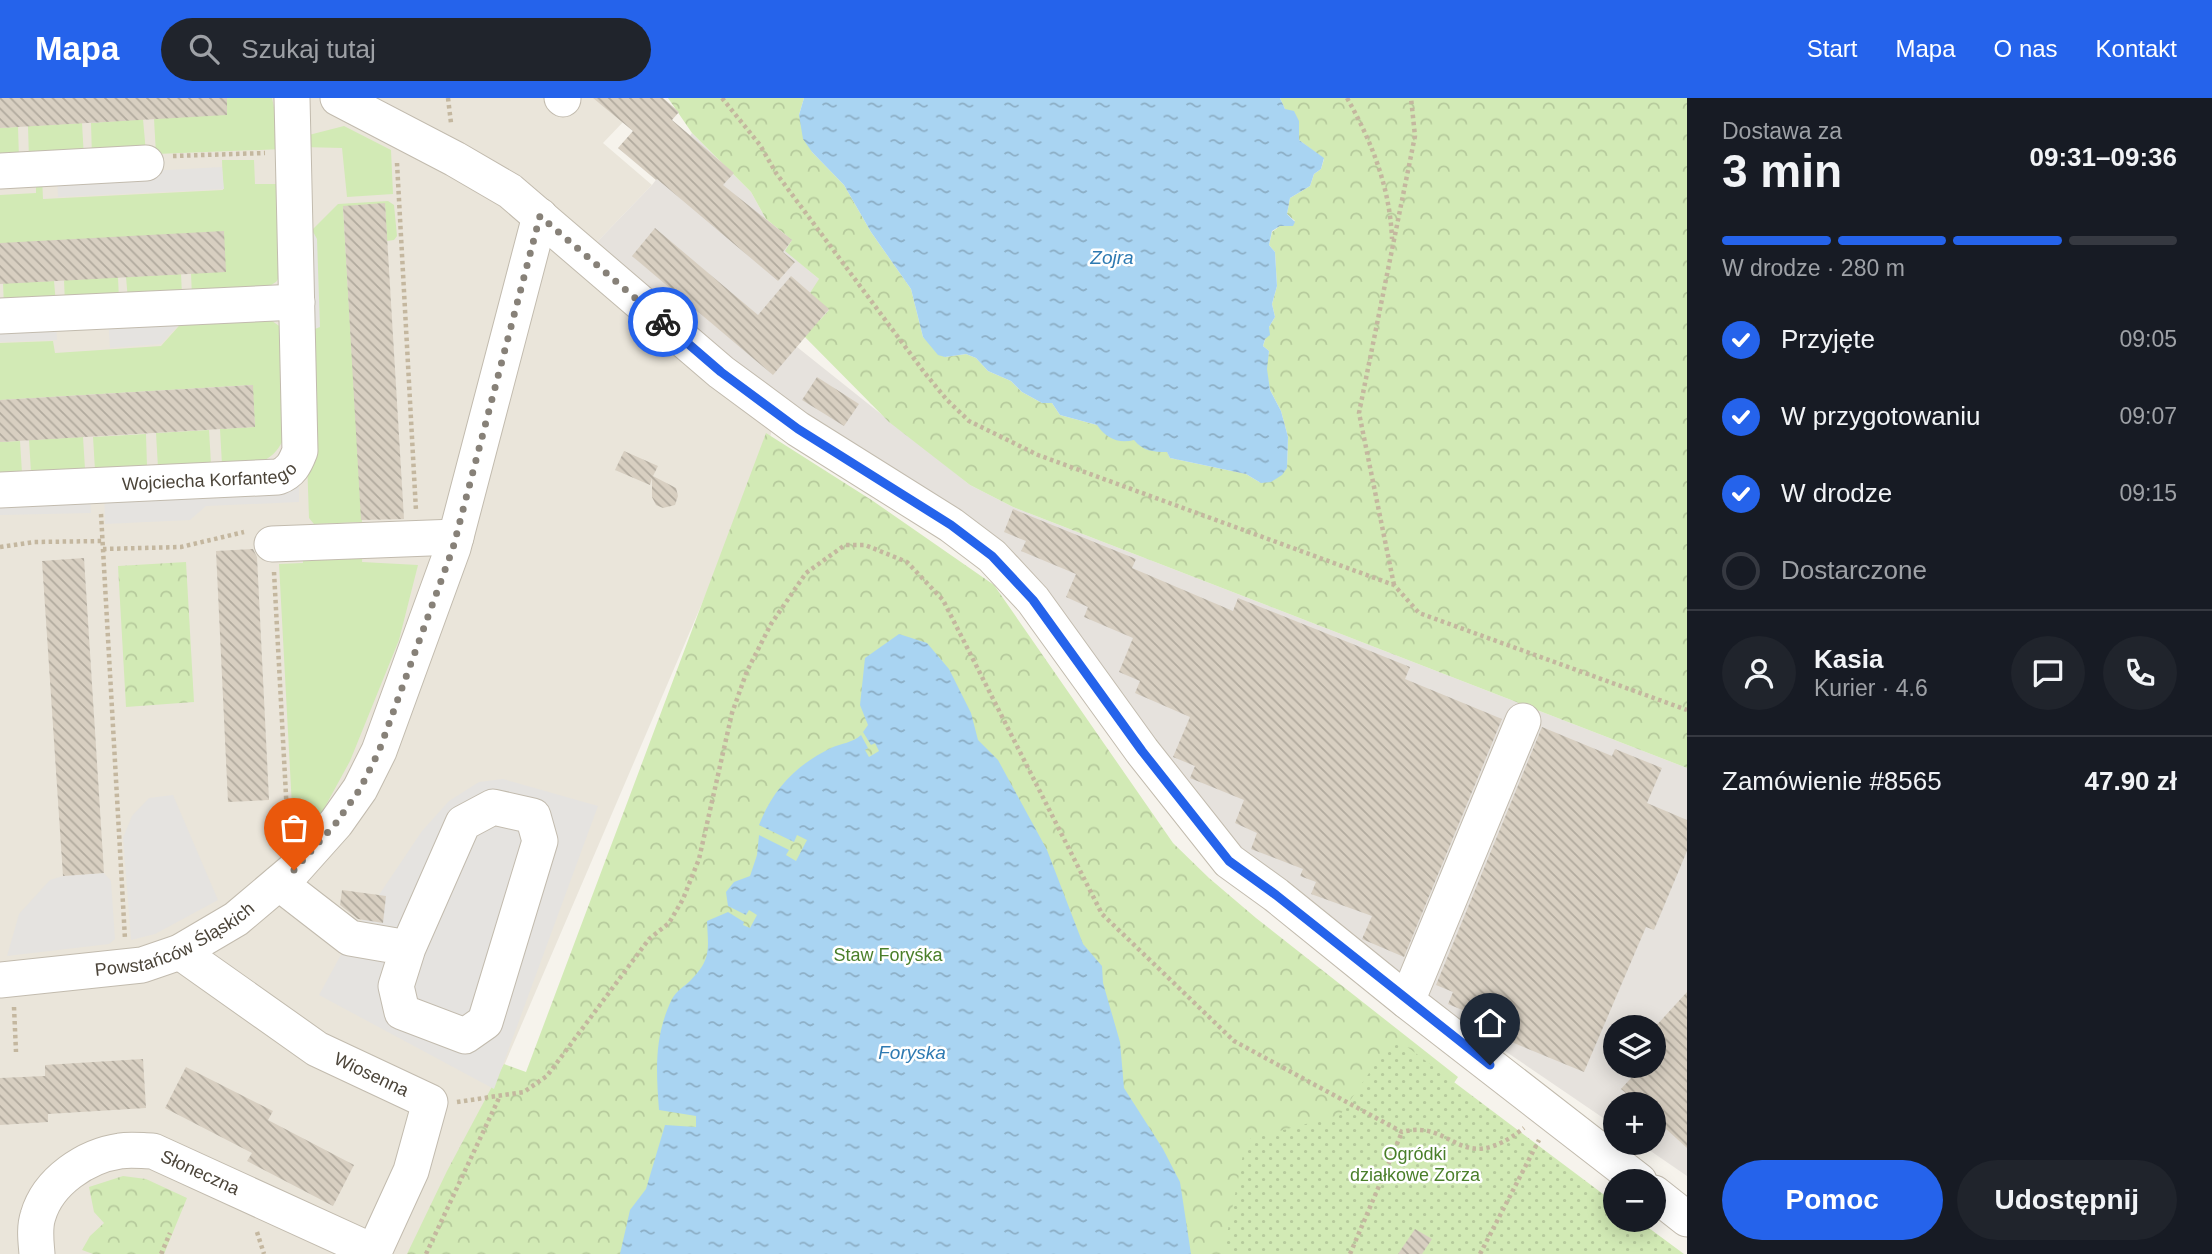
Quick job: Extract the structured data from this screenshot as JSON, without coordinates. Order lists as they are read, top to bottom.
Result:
{
  "streets": {
    "street": [
      "Wojciecha Korfantego",
      "Powstańców Śląskich",
      "Wiosenna",
      "Słoneczna"
    ]
  },
  "crossings": [
    ["Powstańców Śląskich", "Wiosenna"],
    ["Wiosenna", "Słoneczna"]
  ],
  "water": ["Zojra", "Foryska"],
  "parks": ["Staw Foryśka", "Ogródki działkowe Zorza"],
  "page": {
    "header": "Mapa",
    "search": "Szukaj tutaj",
    "nav": [
      "Start",
      "Mapa",
      "O nas",
      "Kontakt"
    ],
    "heading": ["3 min", "Dostawa za", "09:31–09:36"],
    "panel": [
      "Kasia",
      "Kurier · 4.6",
      "Zamówienie #8565",
      "47.90 zł"
    ],
    "bar": "W drodze · 280 m",
    "list": [
      ["Przyjęte", "09:05"],
      ["W przygotowaniu", "09:07"],
      ["W drodze", "09:15"],
      "Dostarczone"
    ],
    "map_buttons": ["+", "−"],
    "buttons": ["Pomoc", "Udostępnij"]
  }
}
